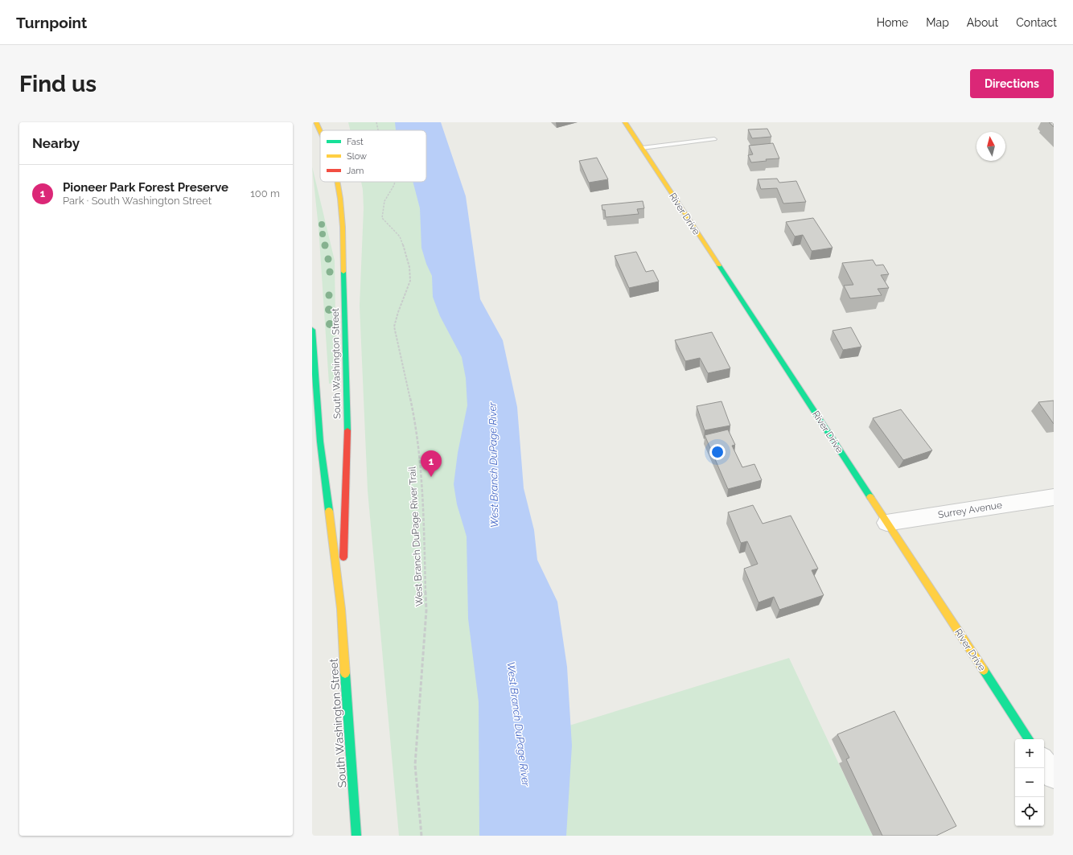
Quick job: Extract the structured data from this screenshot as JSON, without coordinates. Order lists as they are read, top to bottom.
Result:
{
  "streets": {
    "main road": ["River Drive", "South Washington Street"],
    "street": ["Surrey Avenue"],
    "path": ["West Branch DuPage River Trail"]
  },
  "crossings": [
    ["River Drive", "Surrey Avenue"]
  ],
  "water": ["West Branch DuPage River"],
  "legend": ["Fast", "Slow", "Jam"],
  "north": "top",
  "page": {
    "header": "Turnpoint",
    "nav": [
      "Home",
      "Map",
      "About",
      "Contact"
    ],
    "buttons": "Directions",
    "title": "Find us",
    "heading": "Nearby",
    "list": [
      {
        "mark": "1",
        "name": "Pioneer Park Forest Preserve",
        "note": "Park · South Washington Street",
        "value": "100 m"
      }
    ],
    "pins": "1",
    "map_buttons": ["+", "−"]
  }
}
